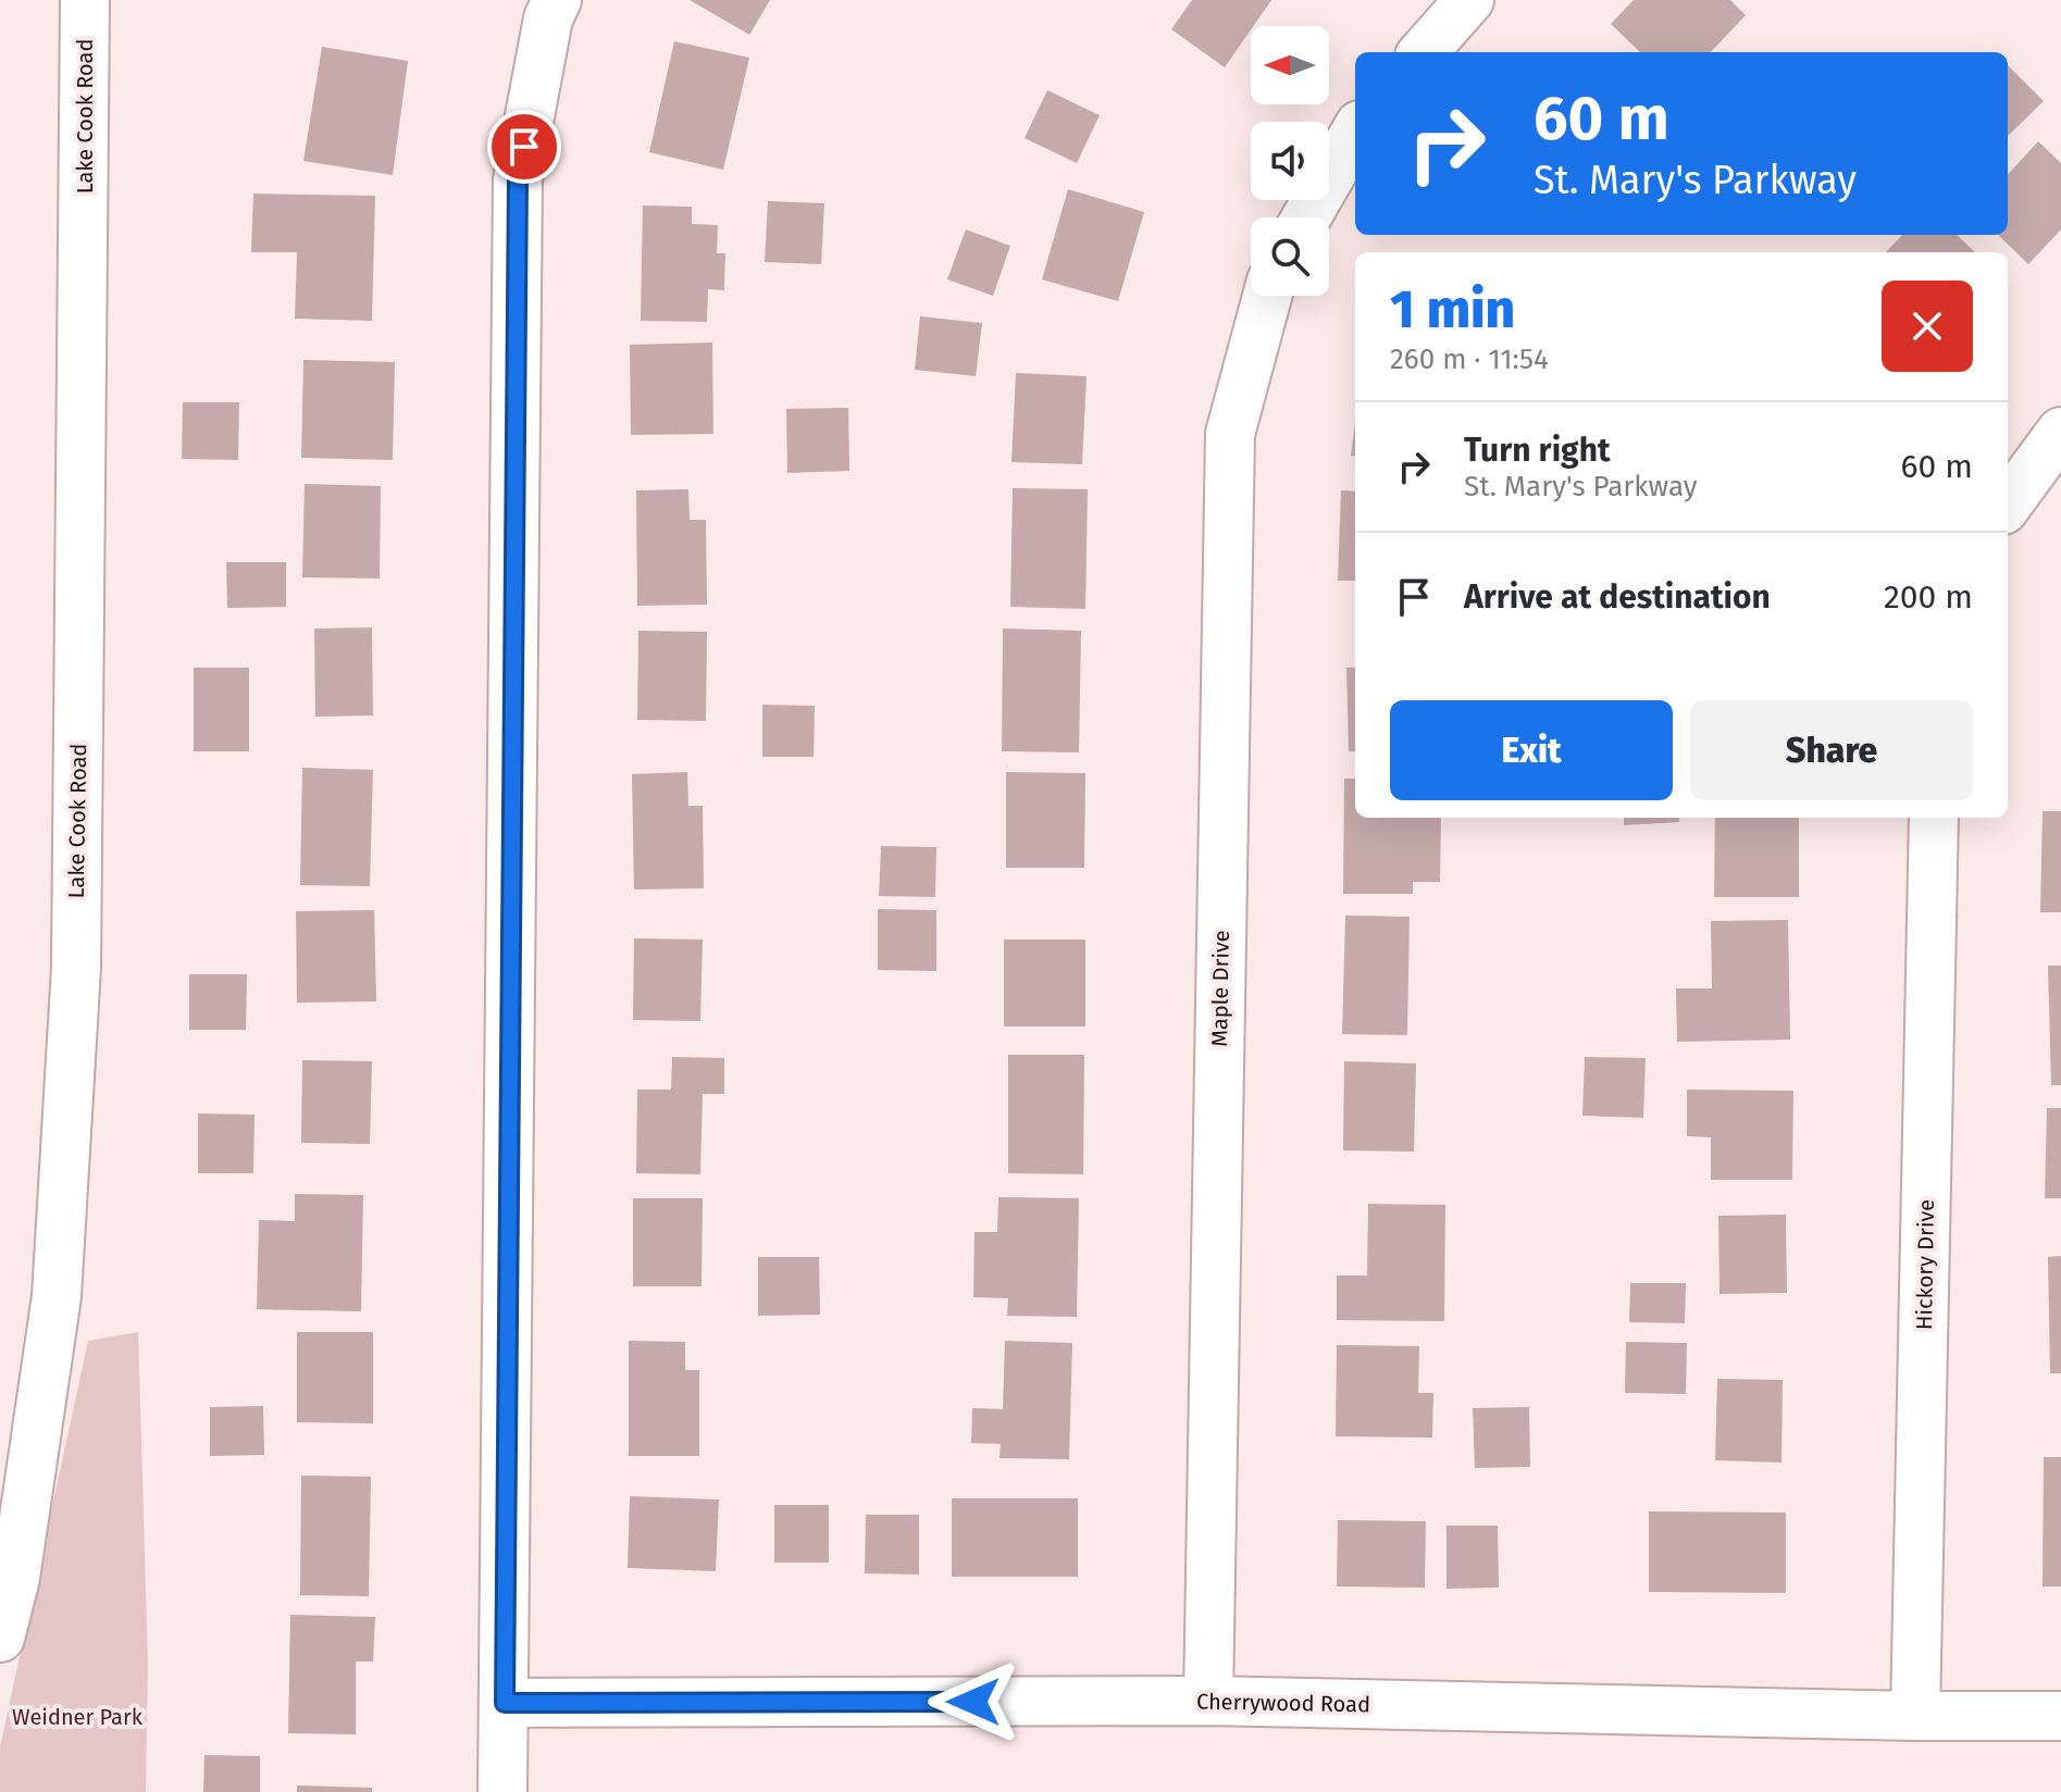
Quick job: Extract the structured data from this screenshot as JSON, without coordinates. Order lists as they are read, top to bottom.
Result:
{
  "streets": {
    "street": [
      "Lake Cook Road",
      "Maple Drive",
      "Hickory Drive",
      "Cherrywood Road"
    ]
  },
  "crossings": [
    ["Maple Drive", "Cherrywood Road"],
    ["Hickory Drive", "Cherrywood Road"]
  ],
  "parks": ["Weidner Park"],
  "north": "left",
  "page": {
    "turn": ["60 m", "St. Mary's Parkway"],
    "heading": ["1 min", "260 m · 11:54"],
    "list": [
      {
        "name": "Turn right",
        "note": "St. Mary's Parkway",
        "value": "60 m"
      },
      {
        "name": "Arrive at destination",
        "value": "200 m"
      }
    ],
    "buttons": ["Exit", "Share"]
  }
}
